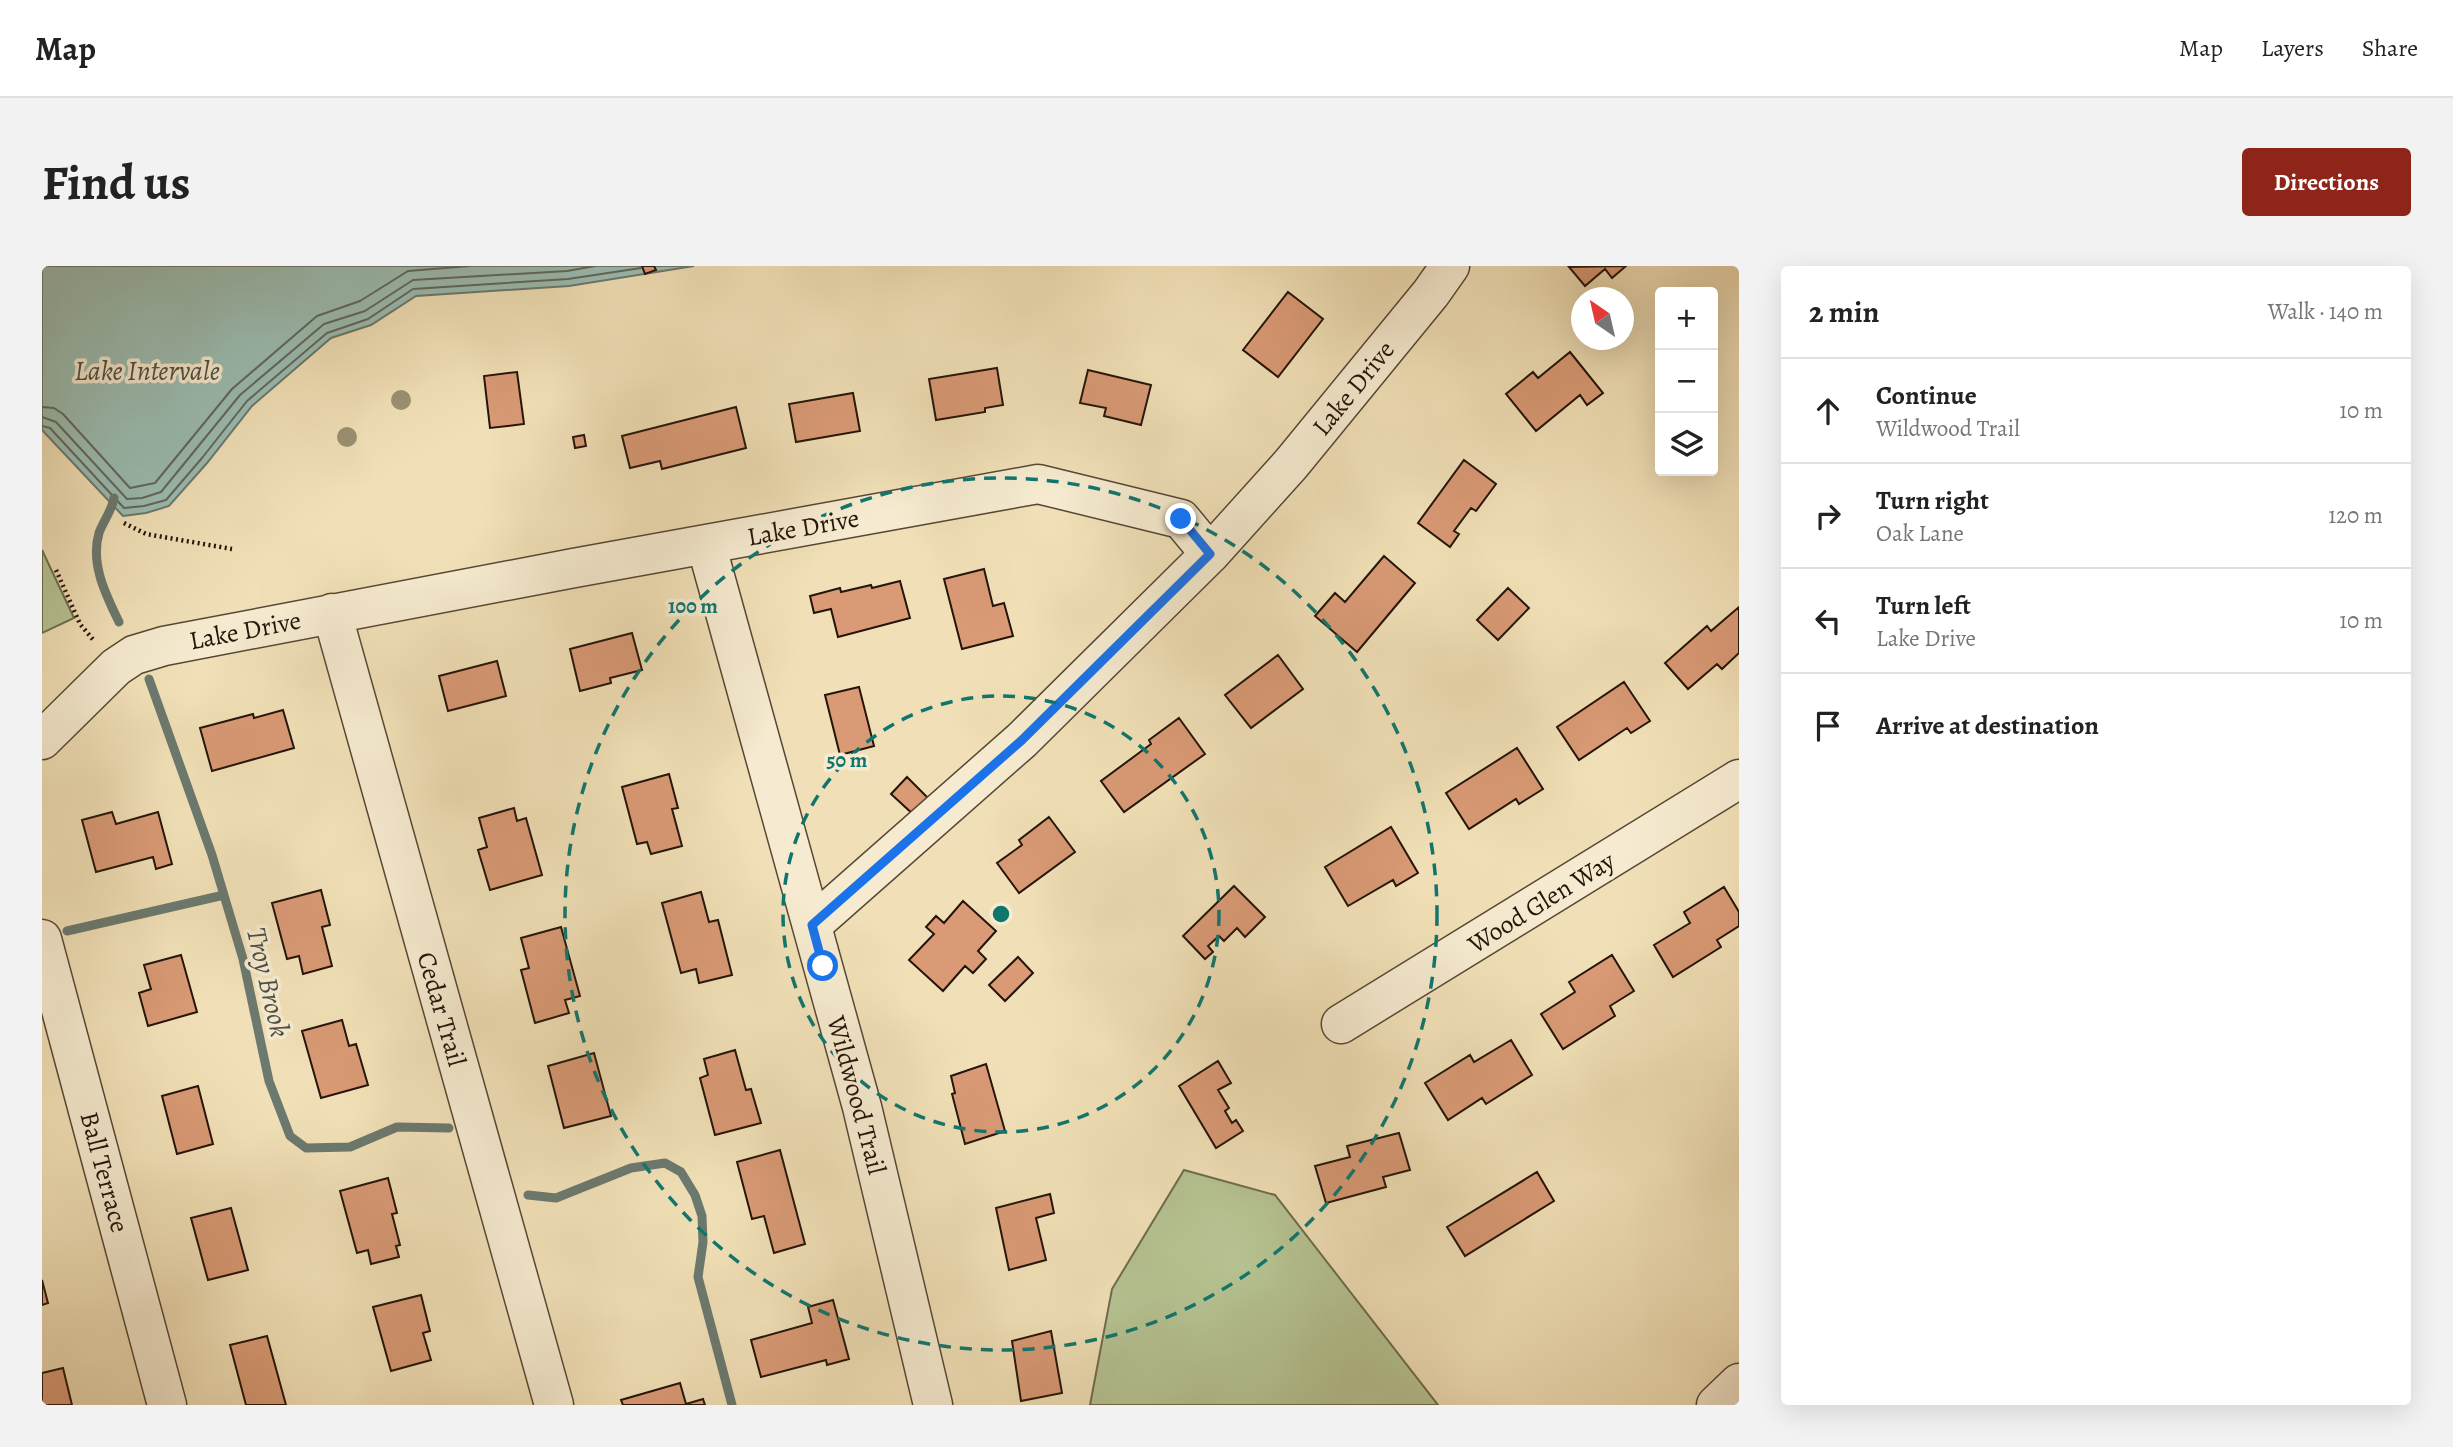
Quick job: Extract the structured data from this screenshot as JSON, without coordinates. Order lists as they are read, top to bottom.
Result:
{
  "streets": {
    "street": [
      "Lake Drive",
      "Wood Glen Way",
      "Cedar Trail",
      "Wildwood Trail",
      "Ball Terrace"
    ]
  },
  "crossings": [
    ["Lake Drive", "Cedar Trail"],
    ["Lake Drive", "Wildwood Trail"]
  ],
  "water": ["Lake Intervale", "Troy Brook"],
  "north": "top left",
  "page": {
    "header": "Map",
    "nav": ["Map", "Layers", "Share"],
    "buttons": "Directions",
    "title": "Find us",
    "heading": ["2 min", "Walk · 140 m"],
    "map_buttons": ["+", "−"],
    "list": [
      ["Continue", "Wildwood Trail", "10 m"],
      ["Turn right", "Oak Lane", "120 m"],
      ["Turn left", "Lake Drive", "10 m"],
      "Arrive at destination"
    ]
  },
  "rings": ["100 m", "50 m"]
}
